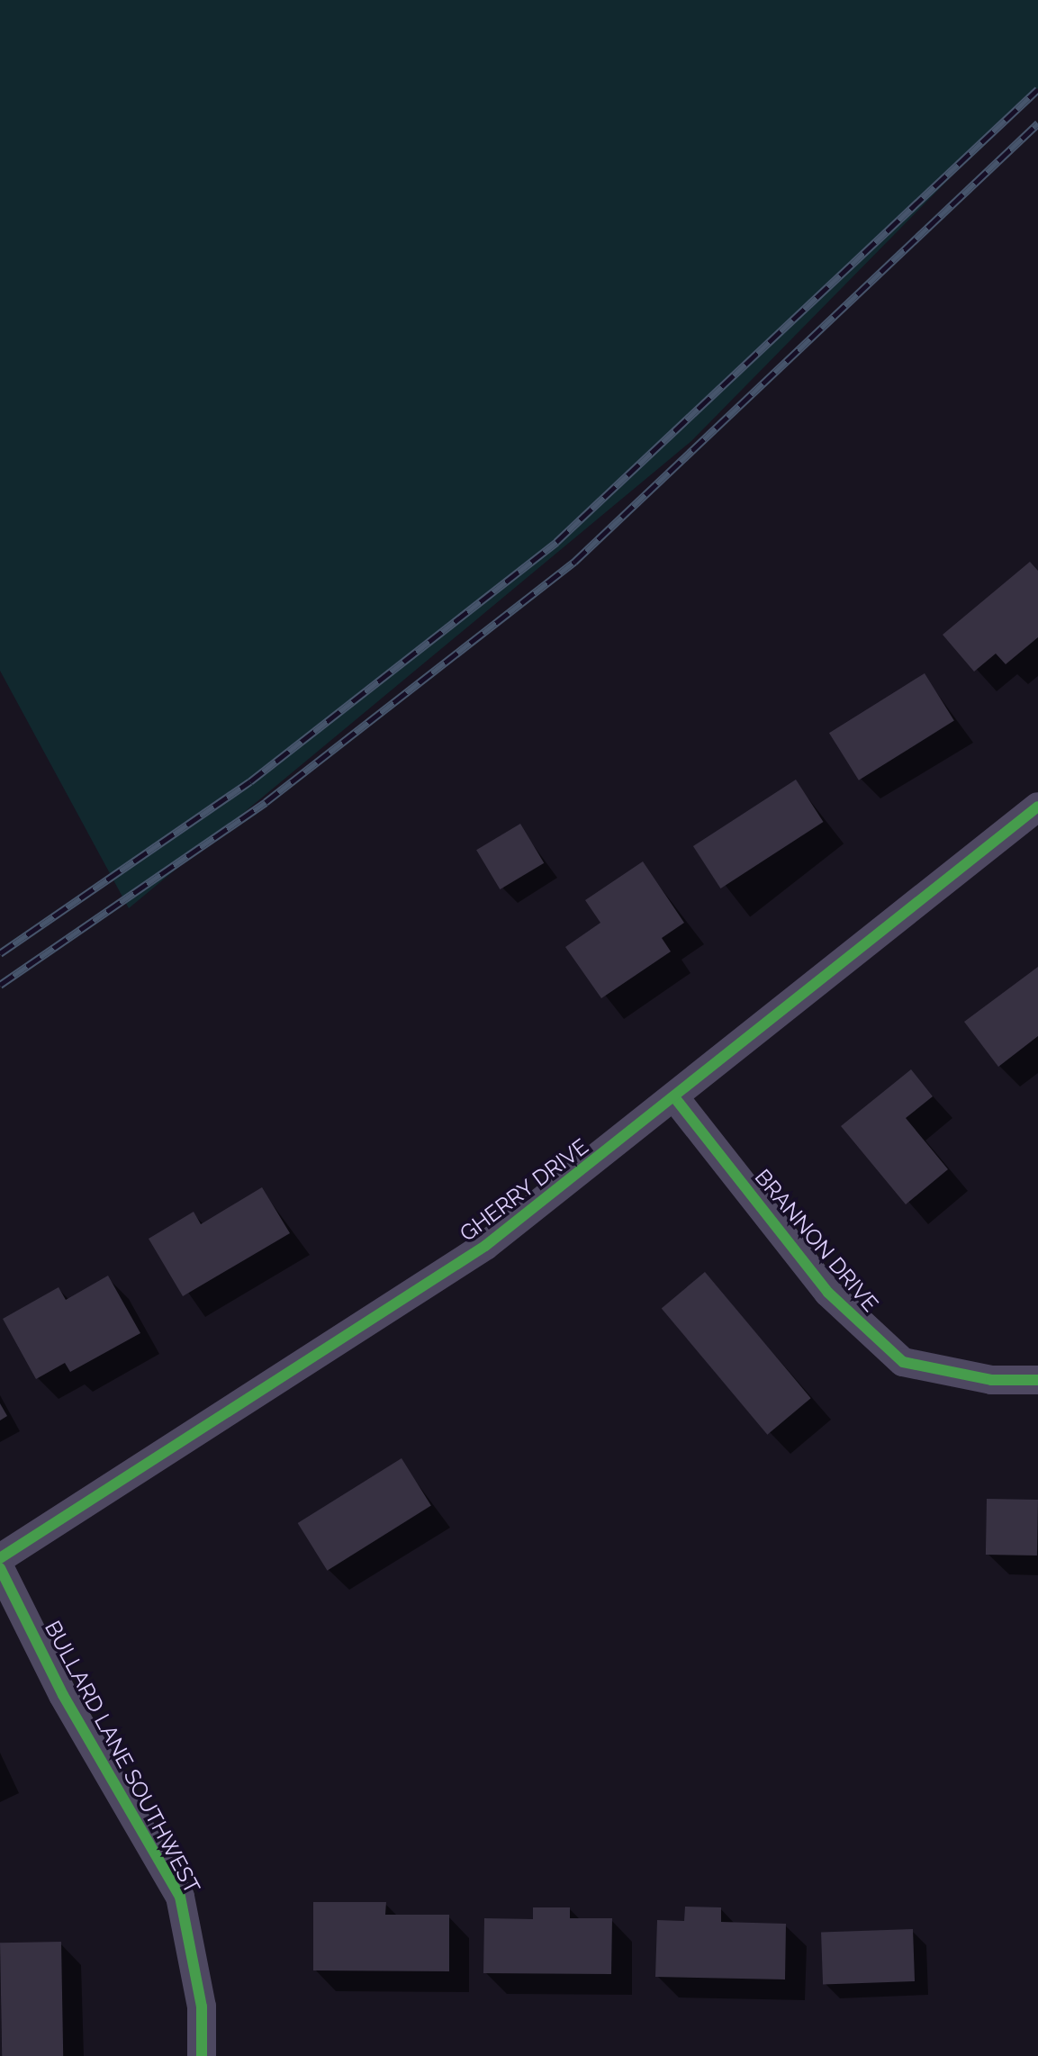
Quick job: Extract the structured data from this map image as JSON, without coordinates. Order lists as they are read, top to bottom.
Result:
{
  "streets": {
    "street": ["GHERRY DRIVE", "BRANNON DRIVE", "BULLARD LANE SOUTHWEST"]
  },
  "crossings": [
    ["GHERRY DRIVE", "BRANNON DRIVE"]
  ]
}
